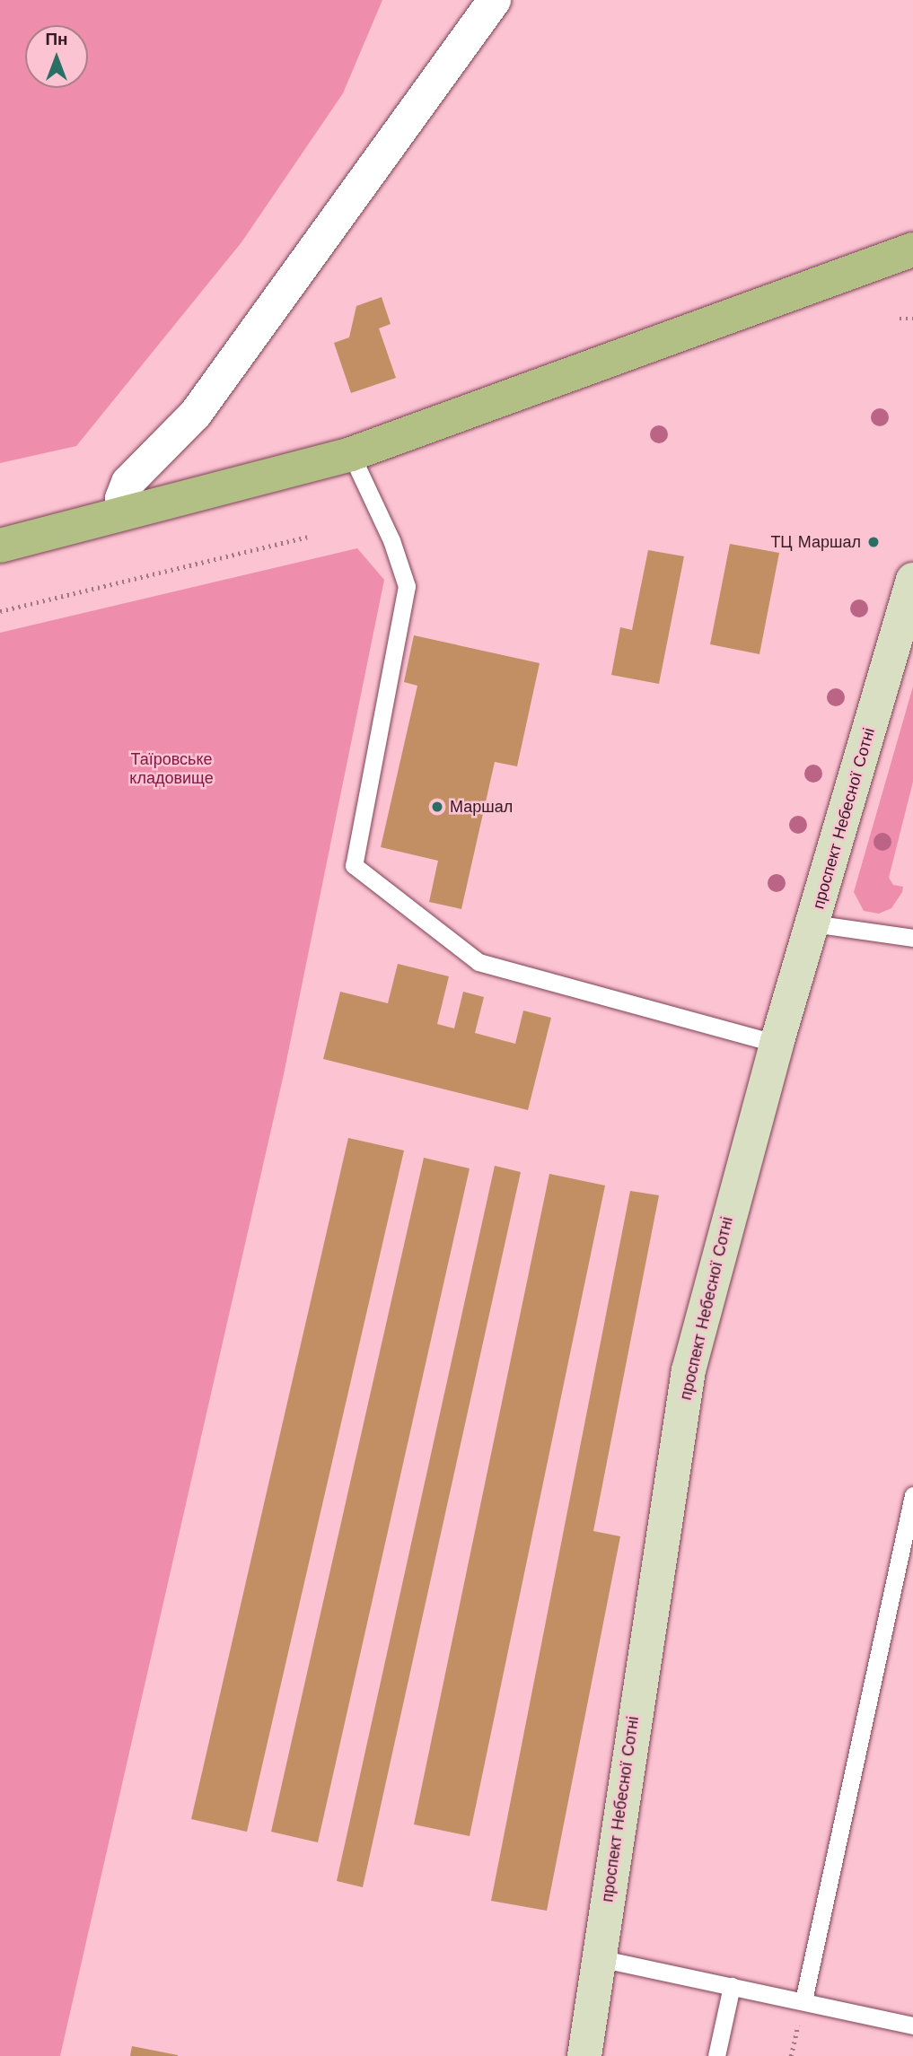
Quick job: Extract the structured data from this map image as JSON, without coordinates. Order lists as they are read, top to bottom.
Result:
{
  "streets": {
    "main road": ["проспект Небесної Сотні"]
  },
  "parks": ["Таїровське кладовище"],
  "places": ["ТЦ Маршал", "Маршал"],
  "north": "top"
}
